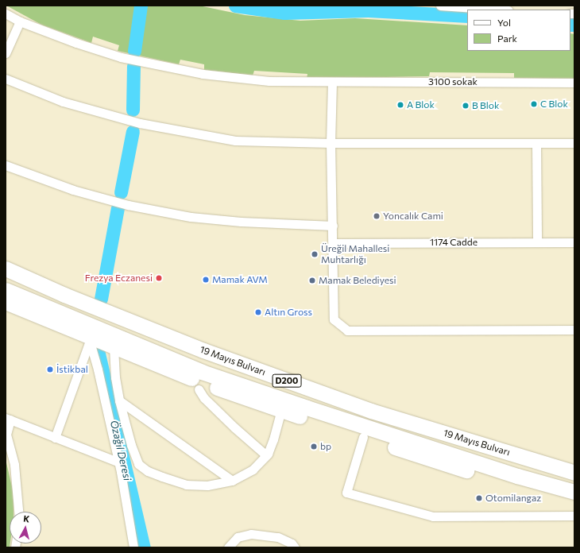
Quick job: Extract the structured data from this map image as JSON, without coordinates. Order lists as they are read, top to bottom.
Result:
{
  "streets": {
    "highway": ["19 Mayıs Bulvarı", "D200"],
    "street": ["3100 sokak", "1174 Cadde"]
  },
  "water": ["Özağıl Deresi"],
  "places": [
    "C Blok",
    "A Blok",
    "B Blok",
    "Yoncalık Cami",
    "Üreğil Mahallesi Muhtarlığı",
    "Frezya Eczanesi",
    "Mamak AVM",
    "Mamak Belediyesi",
    "Altın Gross",
    "İstikbal",
    "bp",
    "Otomilangaz"
  ],
  "legend": ["Yol", "Park"],
  "north": "top"
}
